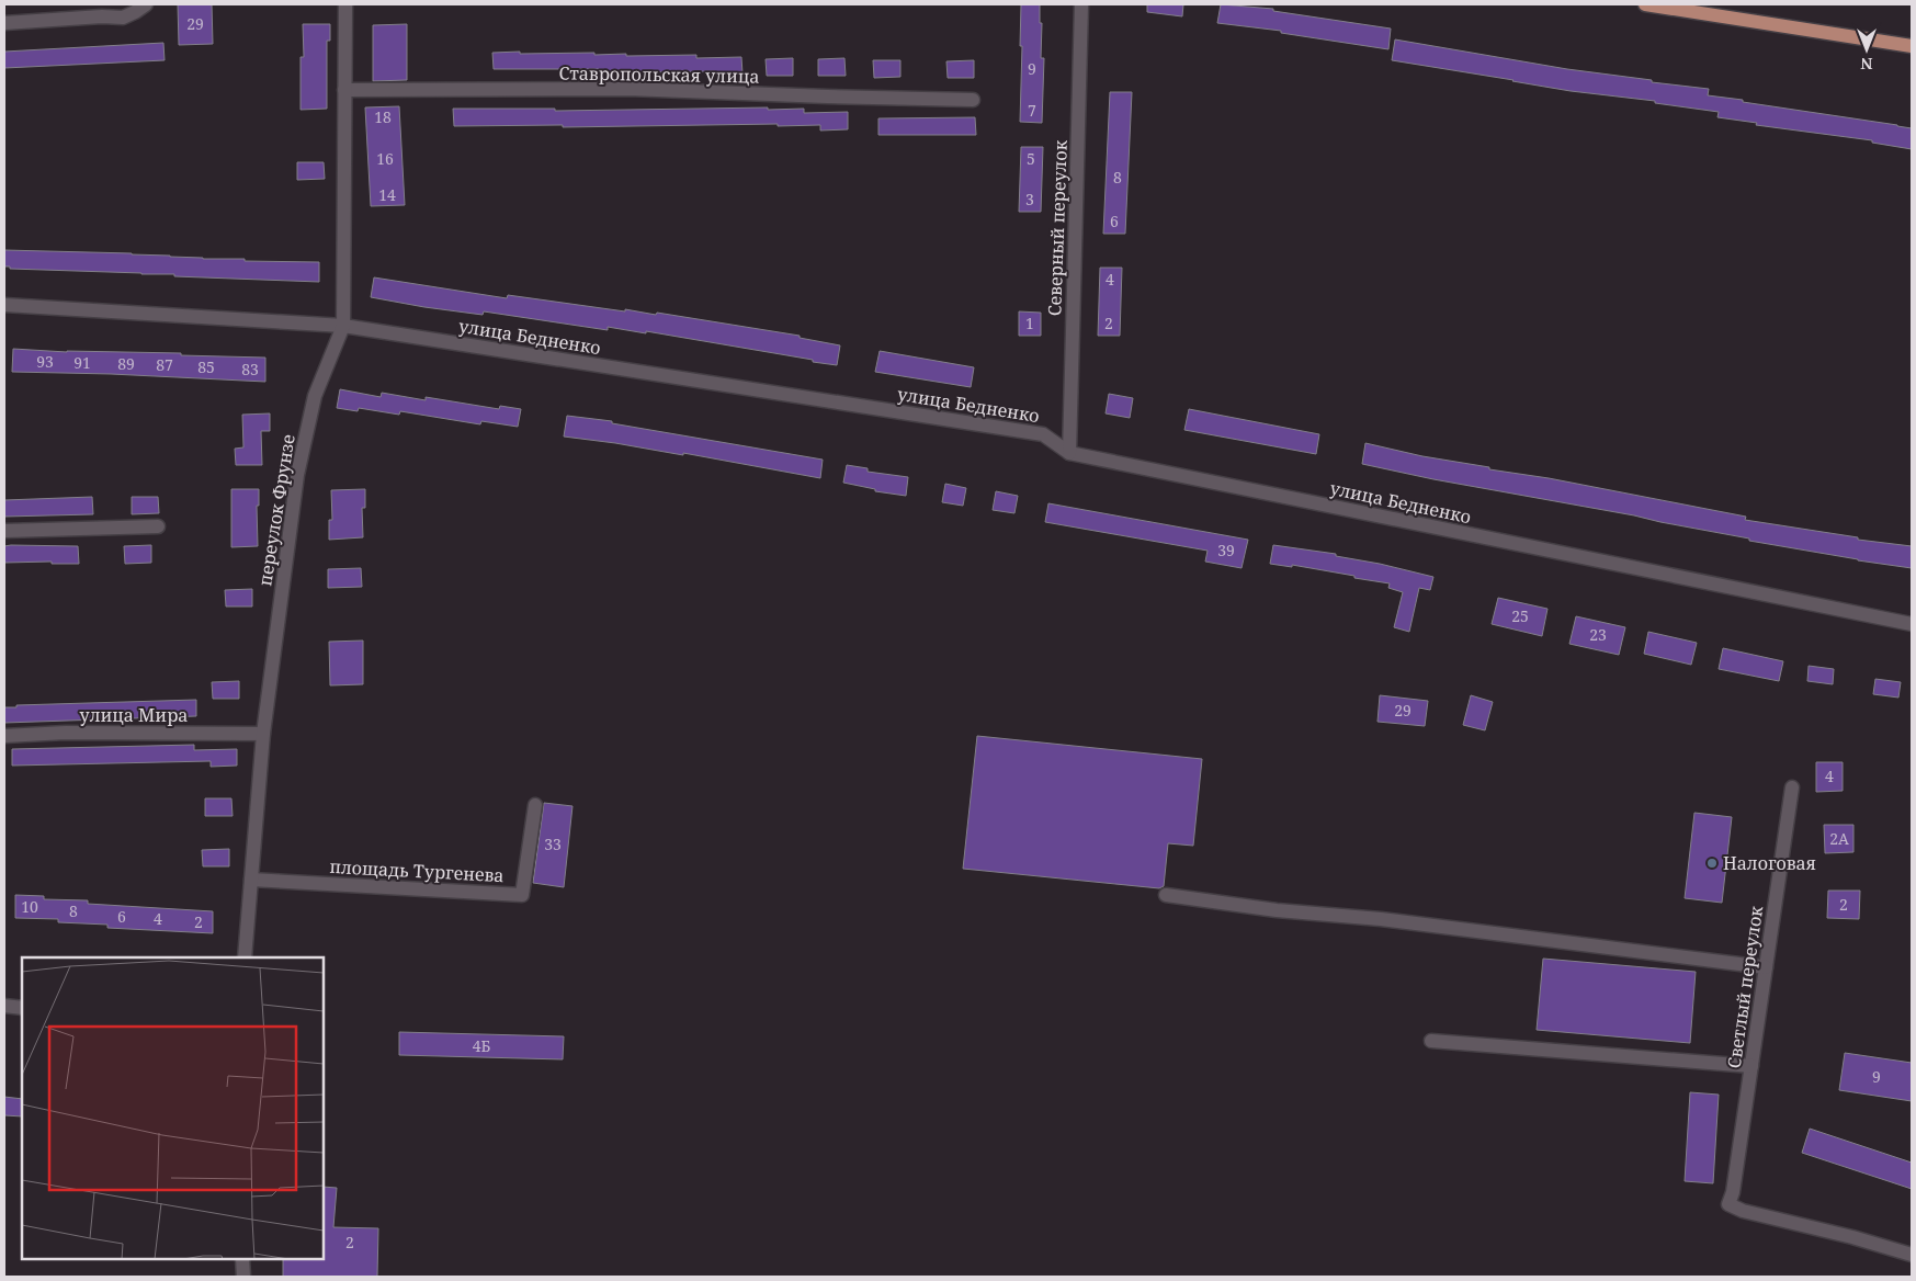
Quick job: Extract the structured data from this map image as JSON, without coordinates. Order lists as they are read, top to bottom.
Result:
{
  "streets": {
    "street": [
      "Ставропольская улица",
      "Северный переулок",
      "улица Бедненко",
      "переулок Фрунзе",
      "улица Мира",
      "площадь Тургенева",
      "Светлый переулок"
    ]
  },
  "crossings": [
    ["Ставропольская улица", "переулок Фрунзе"],
    ["Северный переулок", "улица Бедненко"],
    ["улица Бедненко", "переулок Фрунзе"],
    ["переулок Фрунзе", "улица Мира"],
    ["переулок Фрунзе", "площадь Тургенева"]
  ],
  "places": ["Налоговая"],
  "house_numbers": [
    "29",
    "9",
    "7",
    "18",
    "16",
    "5",
    "8",
    "14",
    "3",
    "6",
    "4",
    "1",
    "2",
    "93",
    "91",
    "89",
    "87",
    "85",
    "83",
    "39",
    "25",
    "23",
    "29",
    "4",
    "2А",
    "33",
    "2",
    "10",
    "8",
    "6",
    "4",
    "2",
    "4Б",
    "9",
    "2"
  ],
  "north": "bottom"
}
